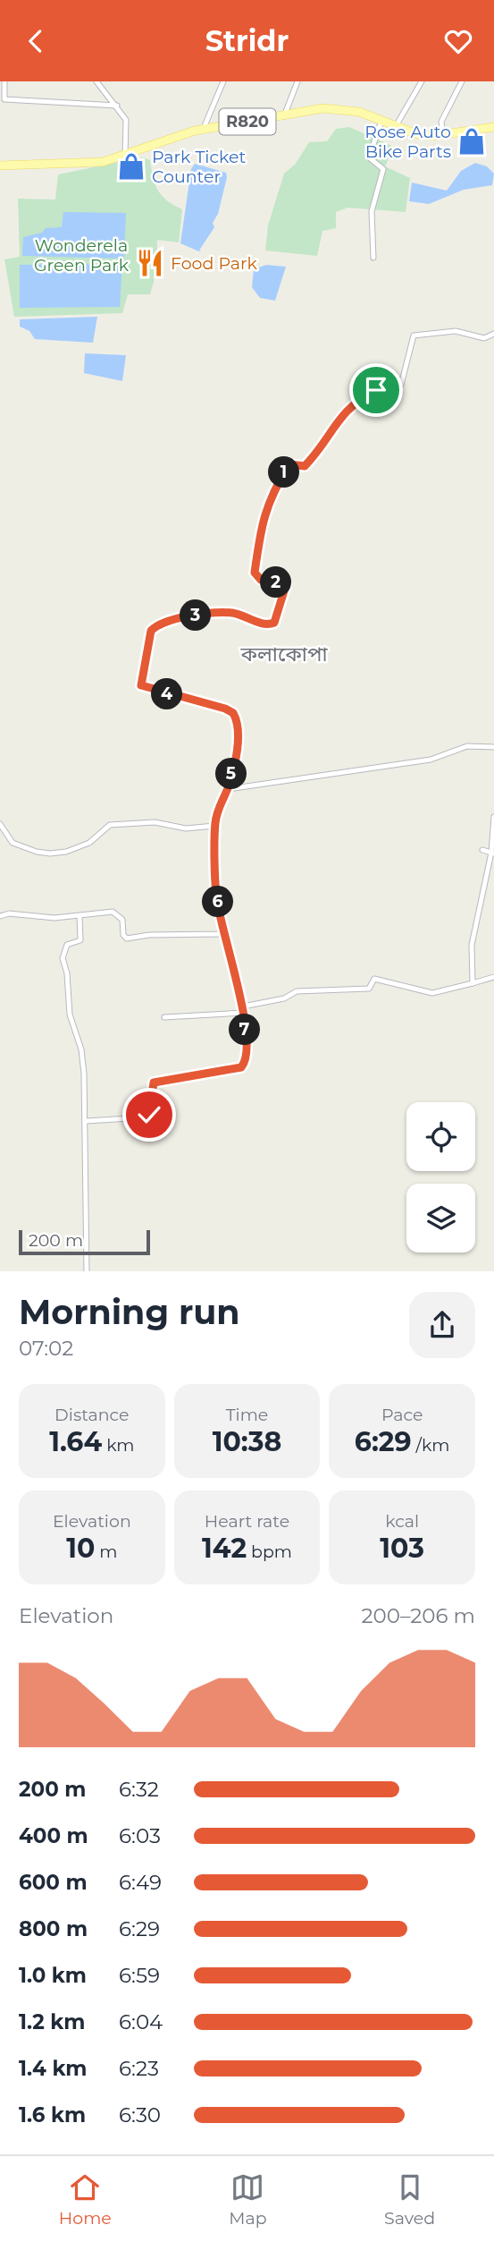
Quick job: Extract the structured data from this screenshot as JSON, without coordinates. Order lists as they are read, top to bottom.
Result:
{
  "streets": {
    "main road": ["R820"]
  },
  "districts": ["কলাকোপা"],
  "parks": ["Wonderela Green Park"],
  "places": {
    "shop": ["Rose Auto Bike Parts", "Park Ticket Counter"],
    "restaurant": ["Food Park"]
  },
  "scale_bar": "200 m",
  "page": {
    "header": "Stridr",
    "pins": [
      "1",
      "2",
      "3",
      "4",
      "5",
      "6",
      "7"
    ],
    "scale": "200 m",
    "heading": ["Morning run", "07:02"],
    "stats": [
      ["Distance", "1.64 km"],
      ["Time", "10:38"],
      ["Pace", "6:29 /km"],
      ["Elevation", "10 m"],
      ["Heart rate", "142 bpm"],
      ["kcal", "103"]
    ],
    "chart": ["Elevation", "200–206 m"],
    "list": [
      {
        "name": "200 m",
        "note": "6:32"
      },
      {
        "name": "400 m",
        "note": "6:03"
      },
      {
        "name": "600 m",
        "note": "6:49"
      },
      {
        "name": "800 m",
        "note": "6:29"
      },
      {
        "name": "1.0 km",
        "note": "6:59"
      },
      {
        "name": "1.2 km",
        "note": "6:04"
      },
      {
        "name": "1.4 km",
        "note": "6:23"
      },
      {
        "name": "1.6 km",
        "note": "6:30"
      }
    ],
    "tabs": ["Home", "Map", "Saved"]
  }
}
